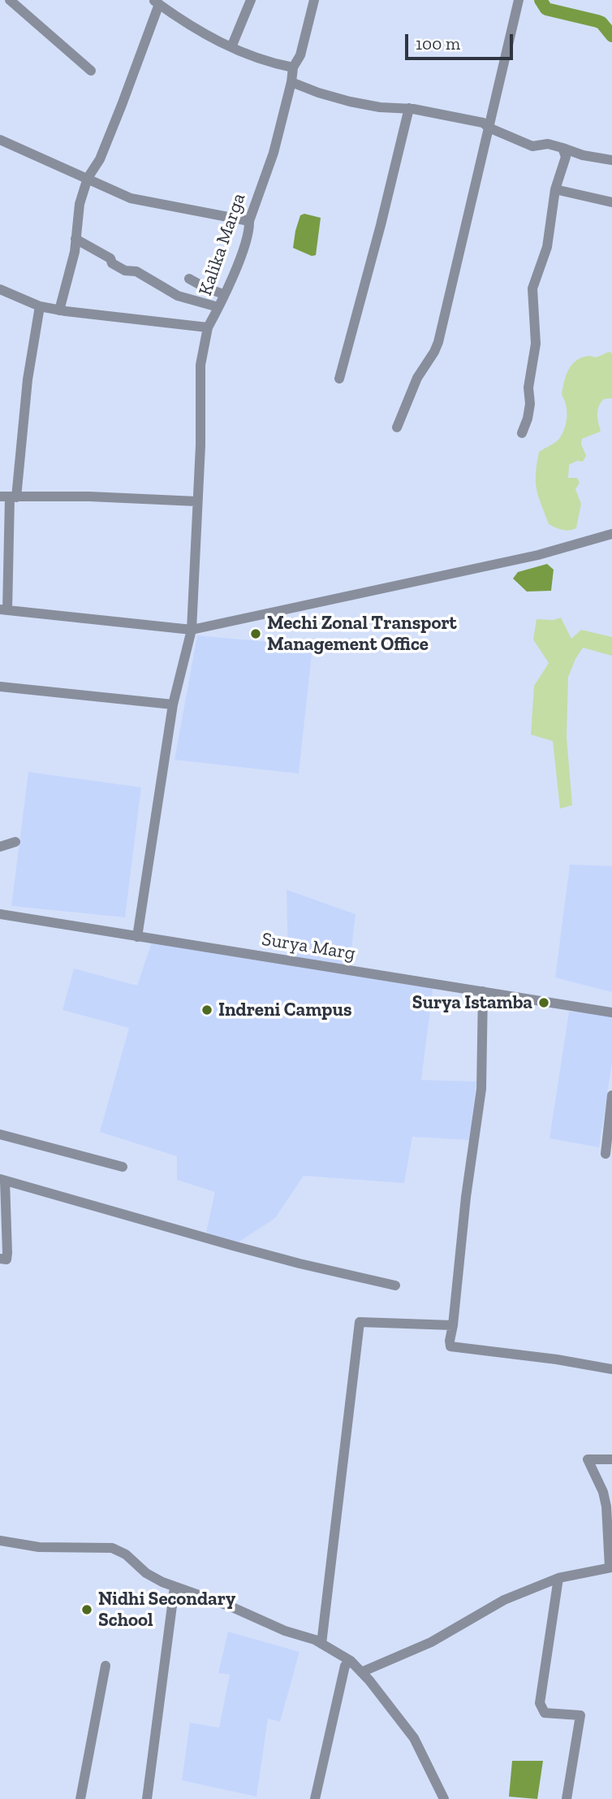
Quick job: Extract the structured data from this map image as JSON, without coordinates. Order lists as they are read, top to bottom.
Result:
{
  "streets": {
    "street": ["Kalika Marga", "Surya Marg"]
  },
  "crossings": [
    ["Kalika Marga", "Surya Marg"]
  ],
  "places": [
    "Mechi Zonal Transport Management Office",
    "Surya Istamba",
    "Indreni Campus",
    "Nidhi Secondary School"
  ],
  "scale_bar": "100 m"
}
